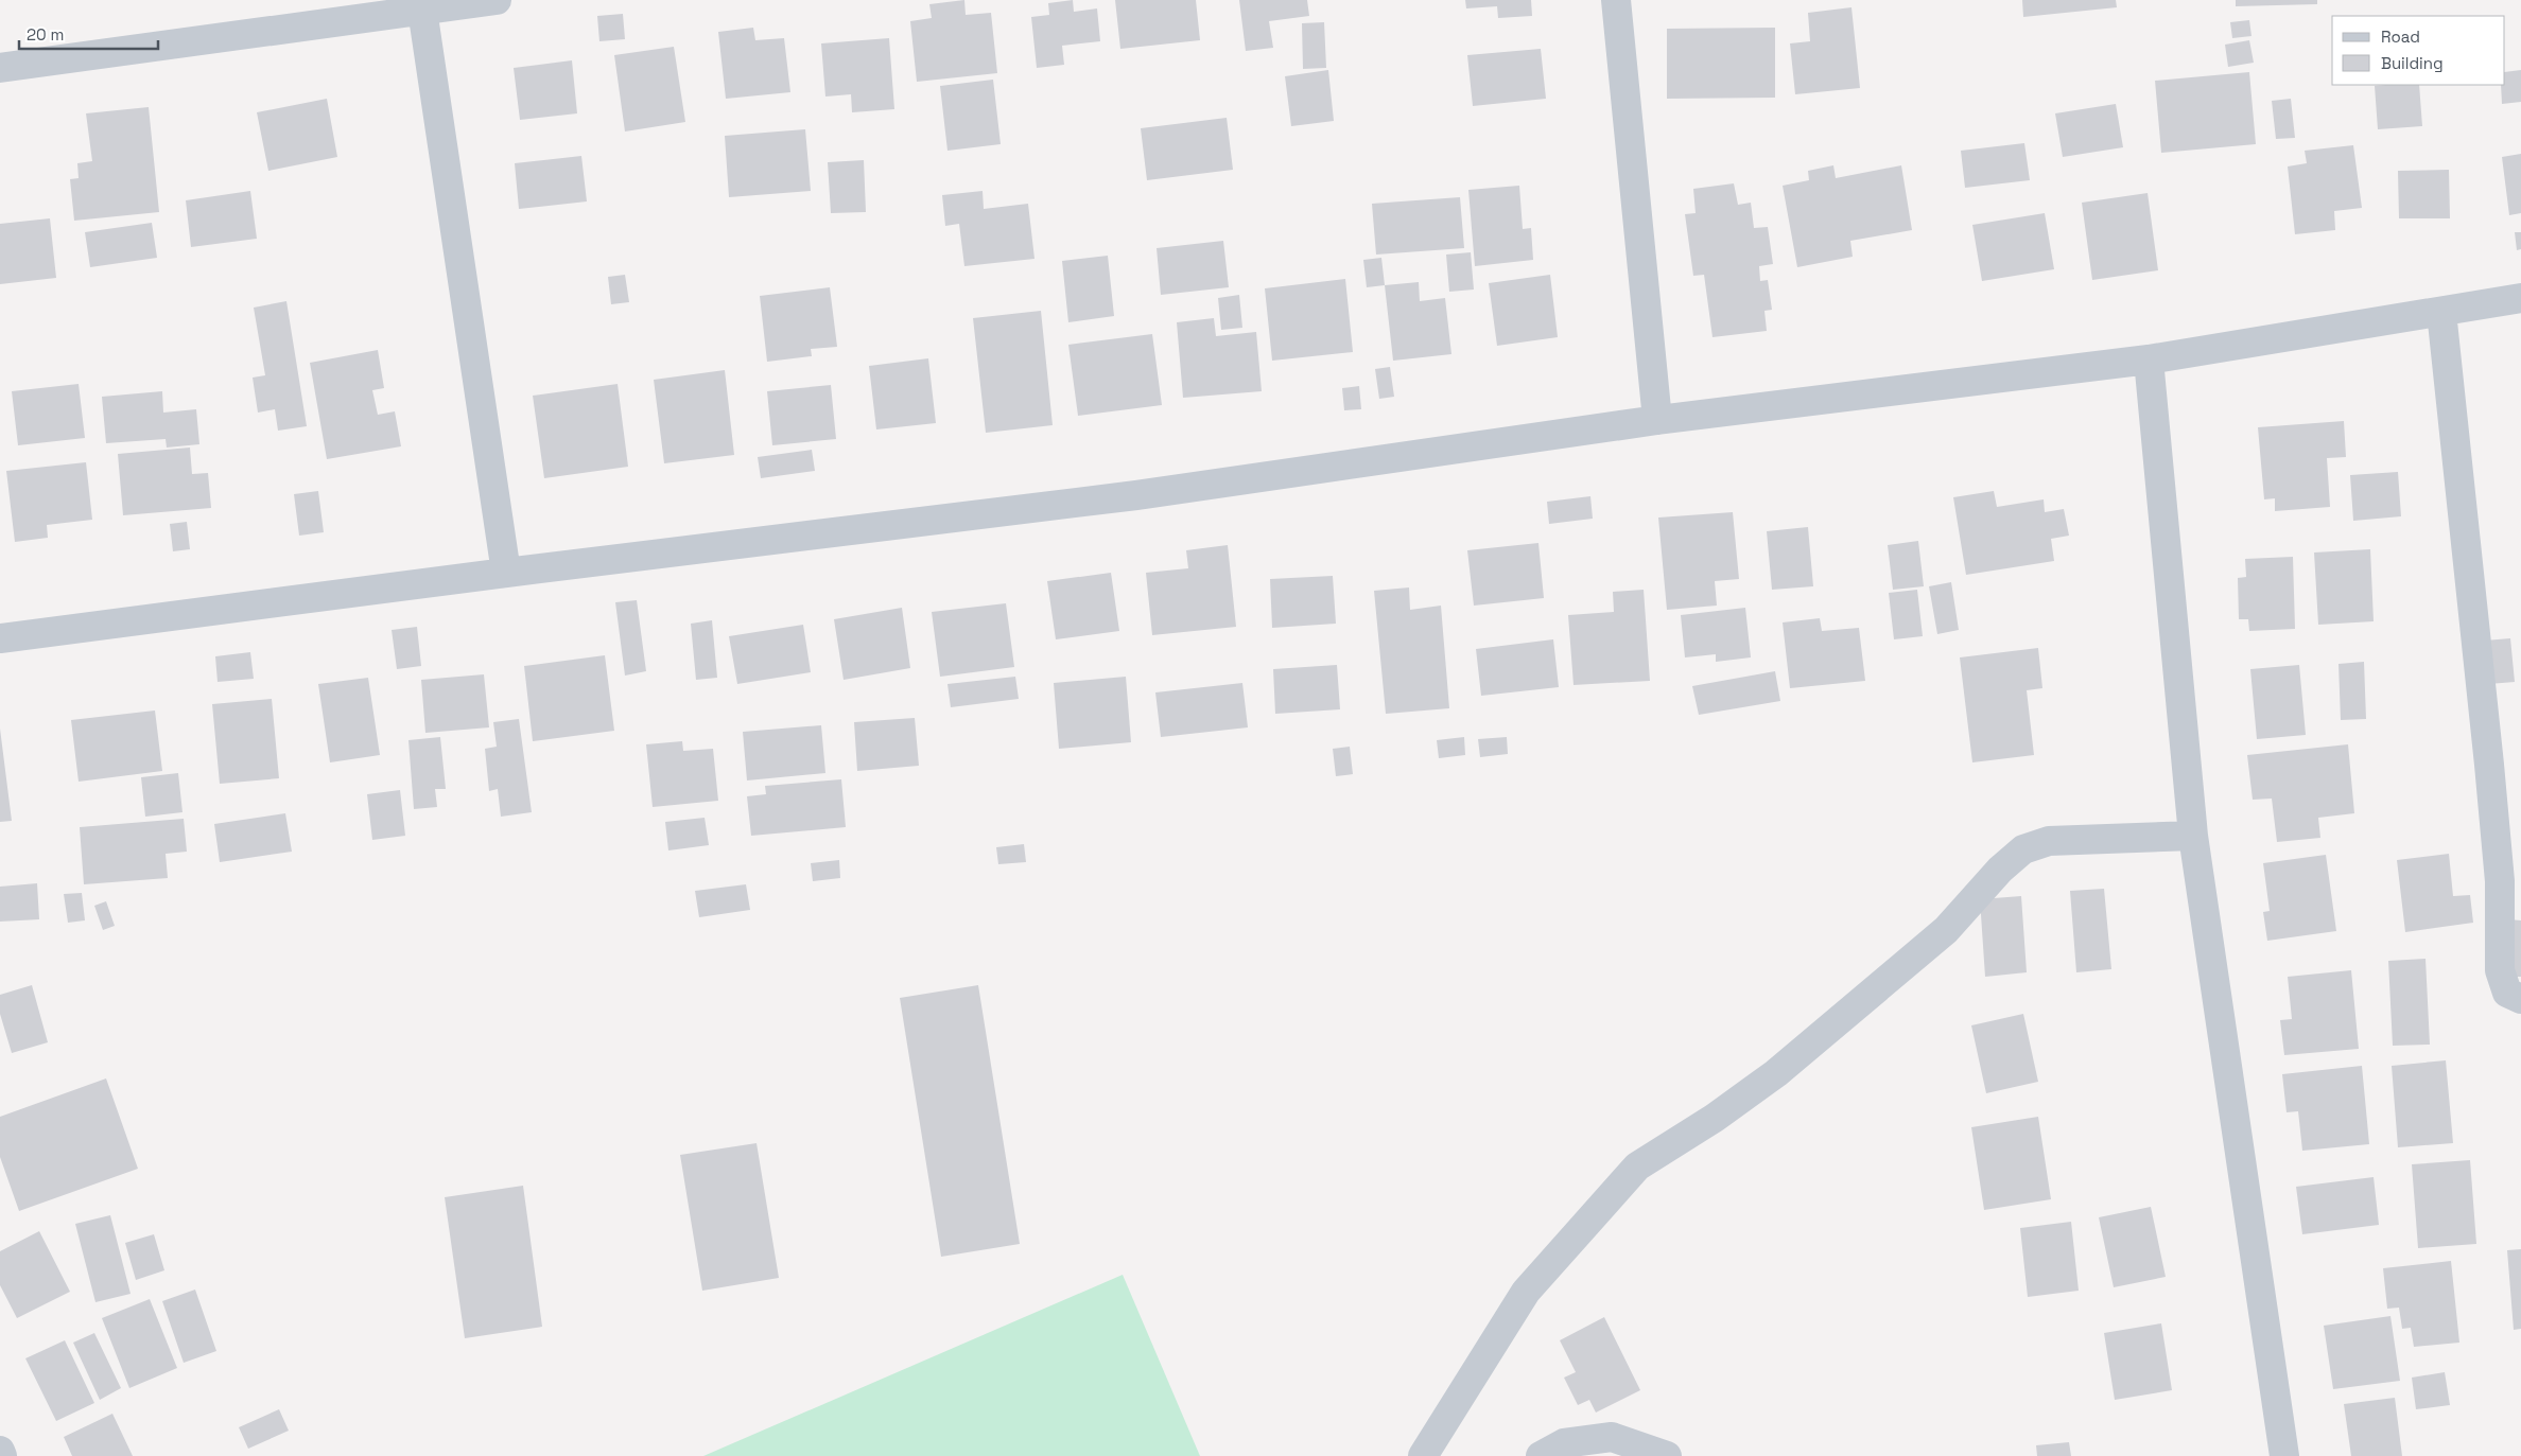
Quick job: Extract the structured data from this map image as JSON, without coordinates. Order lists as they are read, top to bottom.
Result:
{
  "legend": ["Road", "Building"],
  "scale_bar": "20 m"
}
